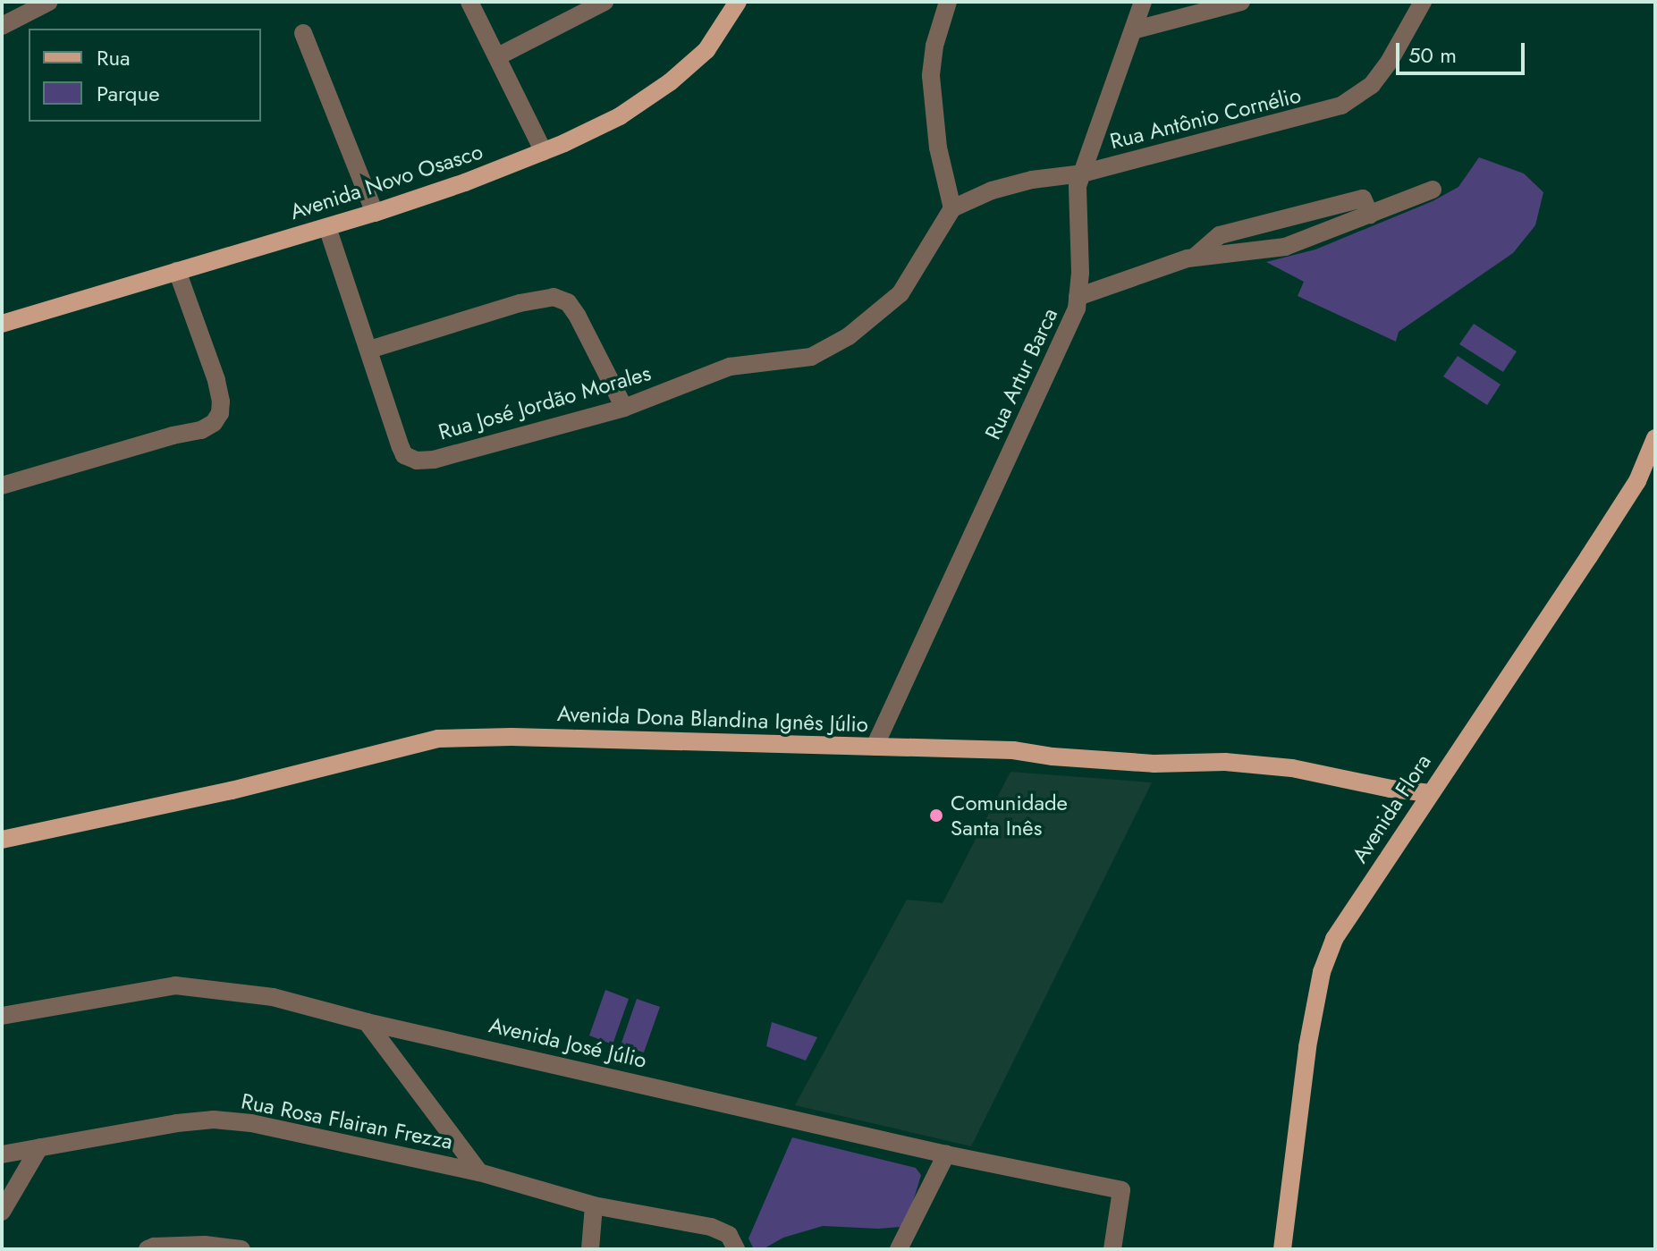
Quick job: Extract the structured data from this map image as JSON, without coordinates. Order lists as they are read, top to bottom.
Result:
{
  "streets": {
    "main road": ["Avenida Novo Osasco", "Avenida Dona Blandina Ignês Júlio", "Avenida Flora"],
    "street": [
      "Rua Antônio Cornélio",
      "Rua Artur Barca",
      "Rua José Jordão Morales",
      "Avenida José Júlio",
      "Rua Rosa Flairan Frezza"
    ]
  },
  "crossings": [
    ["Rua Antônio Cornélio", "Rua Artur Barca"],
    ["Rua Antônio Cornélio", "Rua José Jordão Morales"],
    ["Avenida Novo Osasco", "Rua José Jordão Morales"],
    ["Rua Artur Barca", "Avenida Dona Blandina Ignês Júlio"],
    ["Avenida Dona Blandina Ignês Júlio", "Avenida Flora"]
  ],
  "places": ["Comunidade Santa Inês"],
  "legend": ["Rua", "Parque"],
  "scale_bar": "50 m"
}
